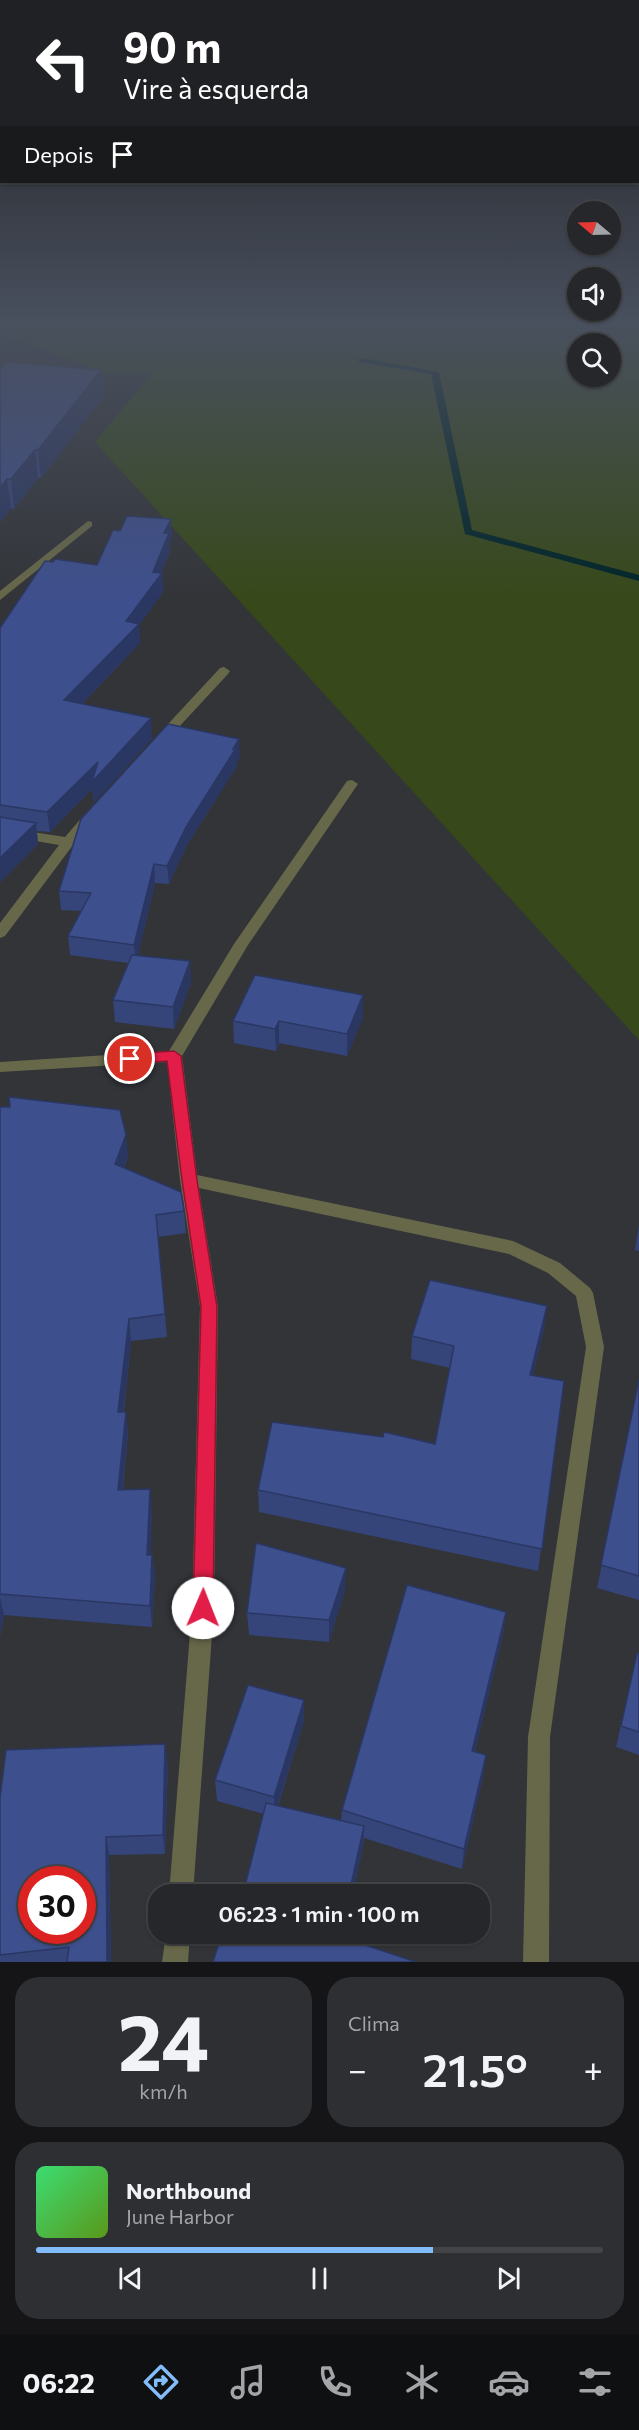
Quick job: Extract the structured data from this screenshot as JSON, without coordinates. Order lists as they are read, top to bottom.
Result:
{
  "north": "left",
  "page": {
    "turn": ["90 m", "Vire à esquerda"],
    "then": "Depois",
    "limit": "30",
    "trip": "06:23 · 1 min · 100 m",
    "tile": [
      ["24", "km/h"],
      "Clima"
    ],
    "heat": ["−", "21.5°", "+"],
    "song": ["Northbound", "June Harbor"],
    "tabs": "06:22"
  }
}
